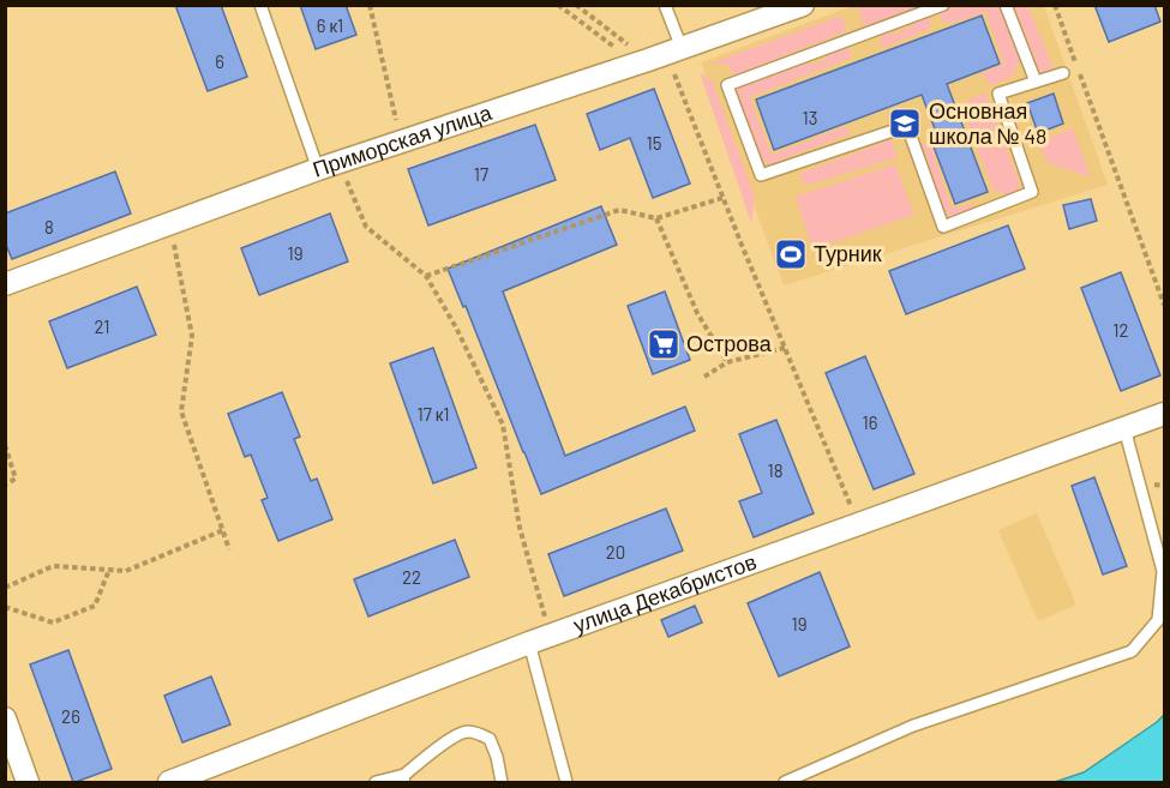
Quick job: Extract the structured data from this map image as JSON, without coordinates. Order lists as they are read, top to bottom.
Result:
{
  "streets": {
    "street": ["Приморская улица", "улица Декабристов"]
  },
  "places": {
    "school or university": ["Основная школа № 48"],
    "sports": ["Турник"],
    "supermarket": ["Острова"]
  },
  "house_numbers": [
    "6 к1",
    "6",
    "13",
    "15",
    "17",
    "8",
    "19",
    "21",
    "12",
    "17 к1",
    "16",
    "18",
    "20",
    "22",
    "19",
    "26"
  ]
}
